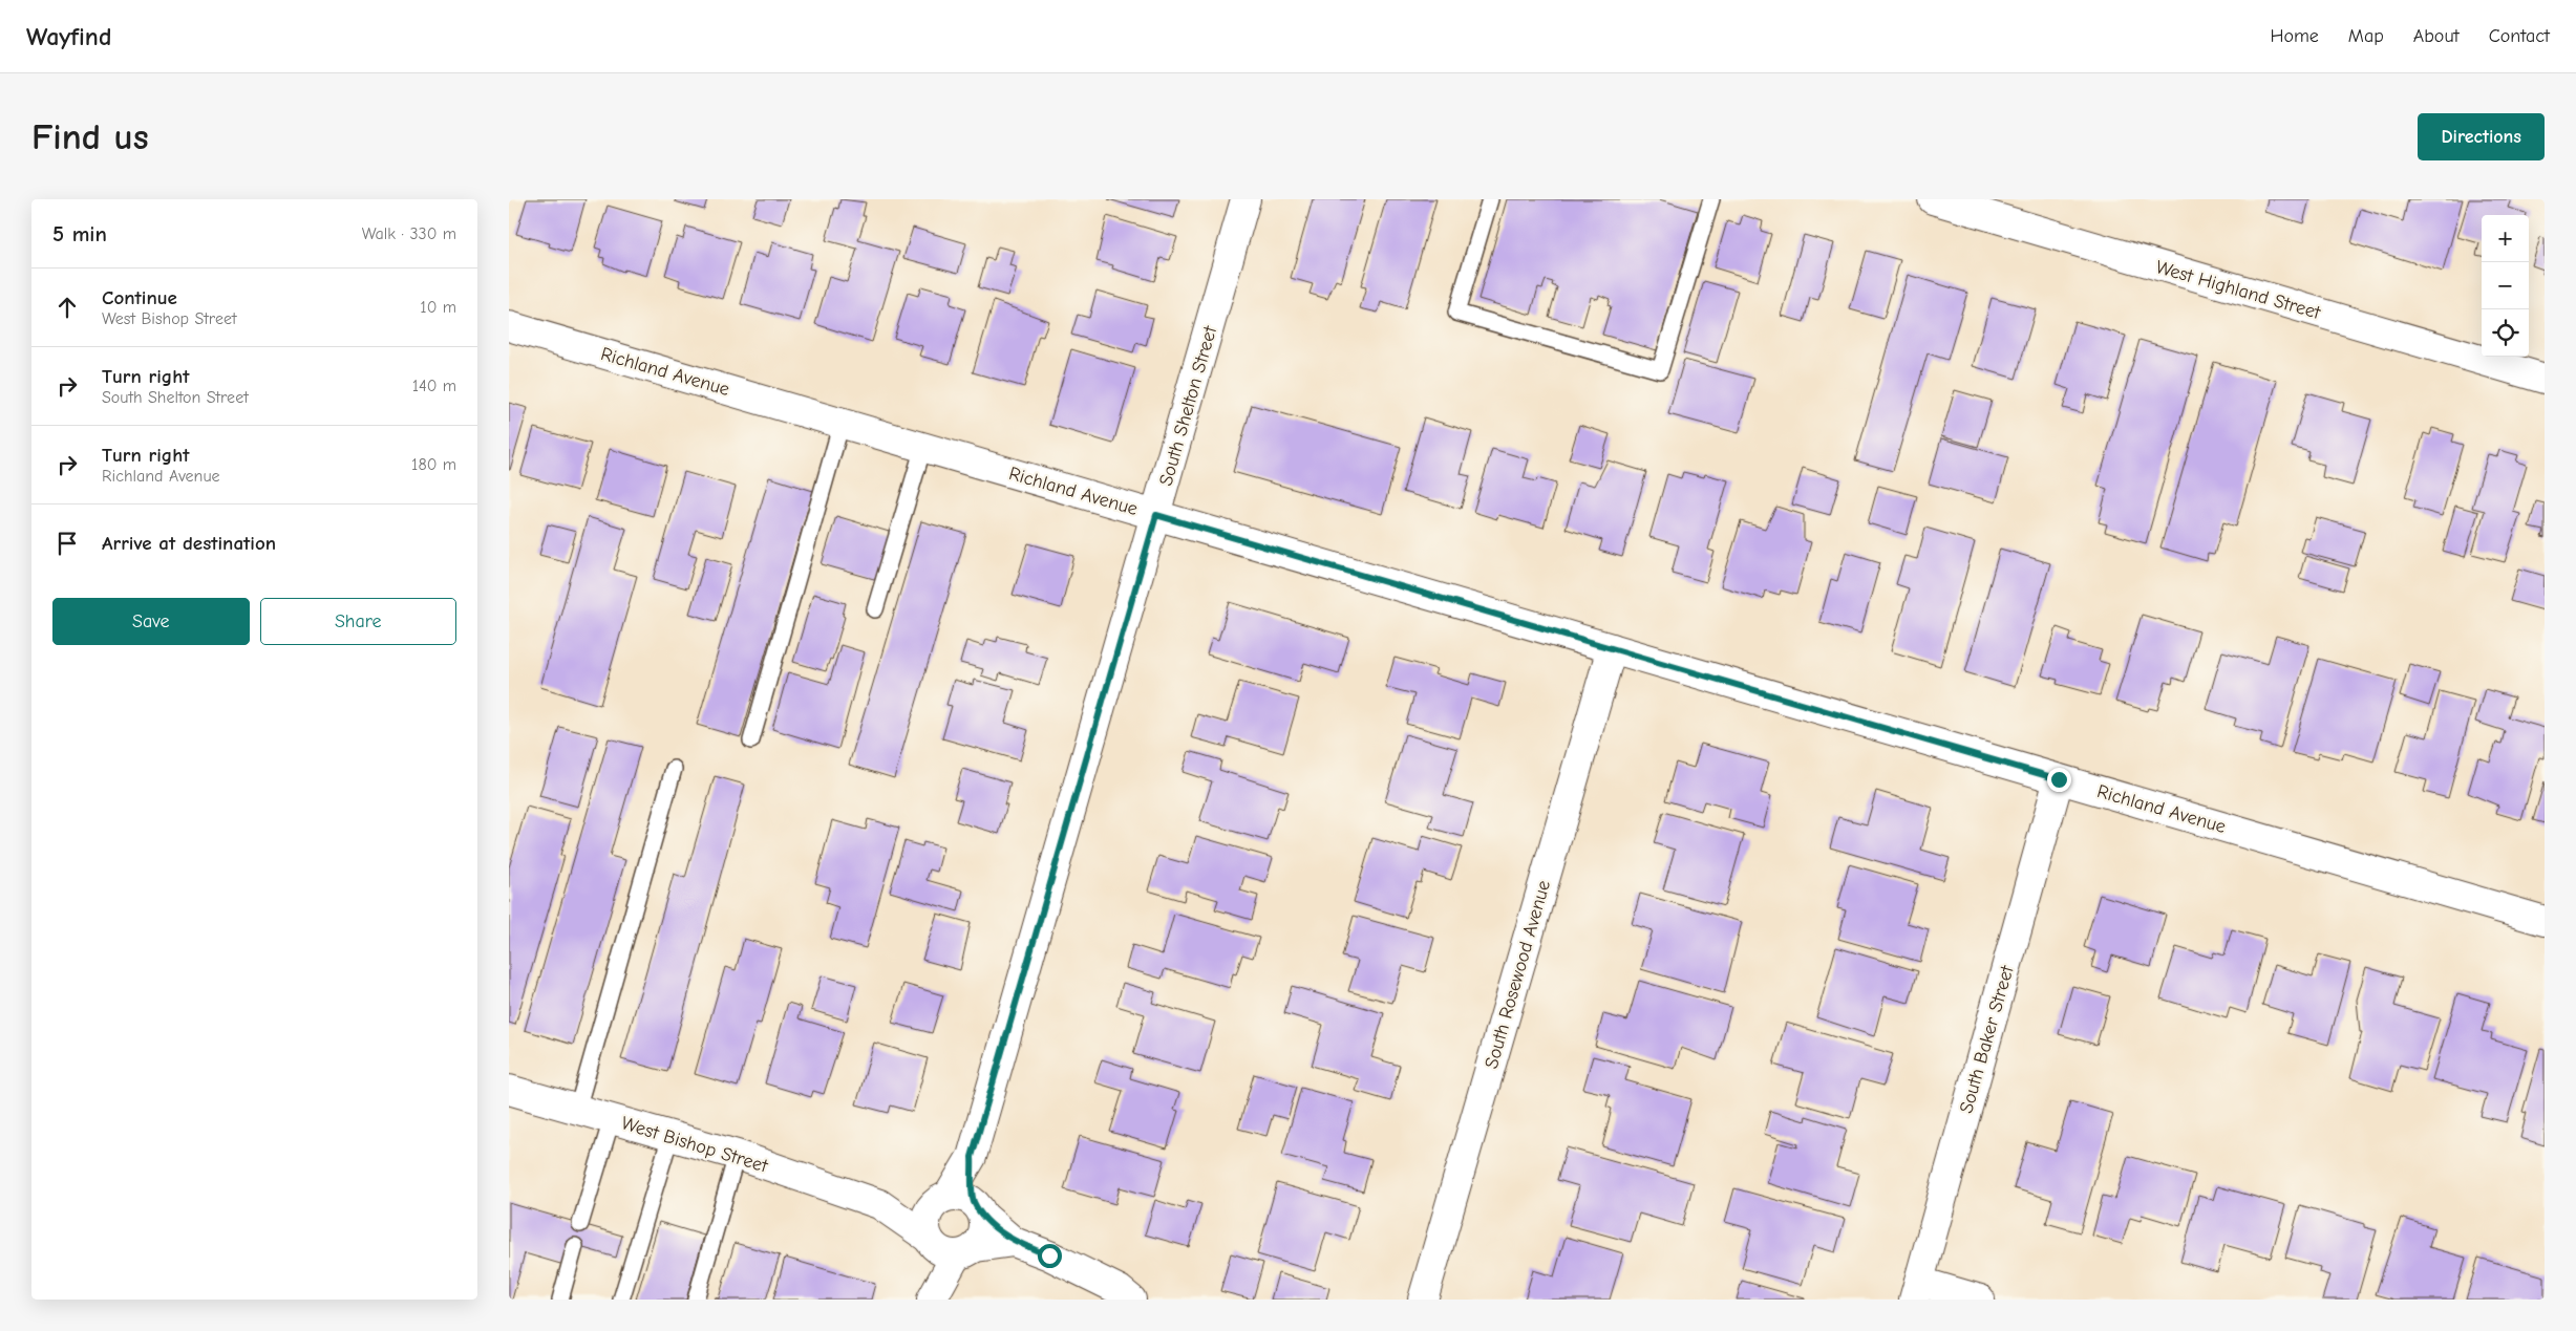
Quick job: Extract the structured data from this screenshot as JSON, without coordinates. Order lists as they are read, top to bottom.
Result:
{
  "streets": {
    "street": [
      "West Highland Street",
      "Richland Avenue",
      "South Shelton Street",
      "South Rosewood Avenue",
      "South Baker Street",
      "West Bishop Street"
    ]
  },
  "crossings": [
    ["Richland Avenue", "South Shelton Street"],
    ["Richland Avenue", "South Rosewood Avenue"],
    ["Richland Avenue", "South Baker Street"],
    ["South Shelton Street", "West Bishop Street"]
  ],
  "page": {
    "header": "Wayfind",
    "nav": [
      "Home",
      "Map",
      "About",
      "Contact"
    ],
    "buttons": [
      "Directions",
      ["Save", "Share"]
    ],
    "title": "Find us",
    "heading": ["5 min", "Walk · 330 m"],
    "map_buttons": ["+", "−"],
    "list": [
      ["Continue", "West Bishop Street", "10 m"],
      ["Turn right", "South Shelton Street", "140 m"],
      ["Turn right", "Richland Avenue", "180 m"],
      "Arrive at destination"
    ]
  }
}
